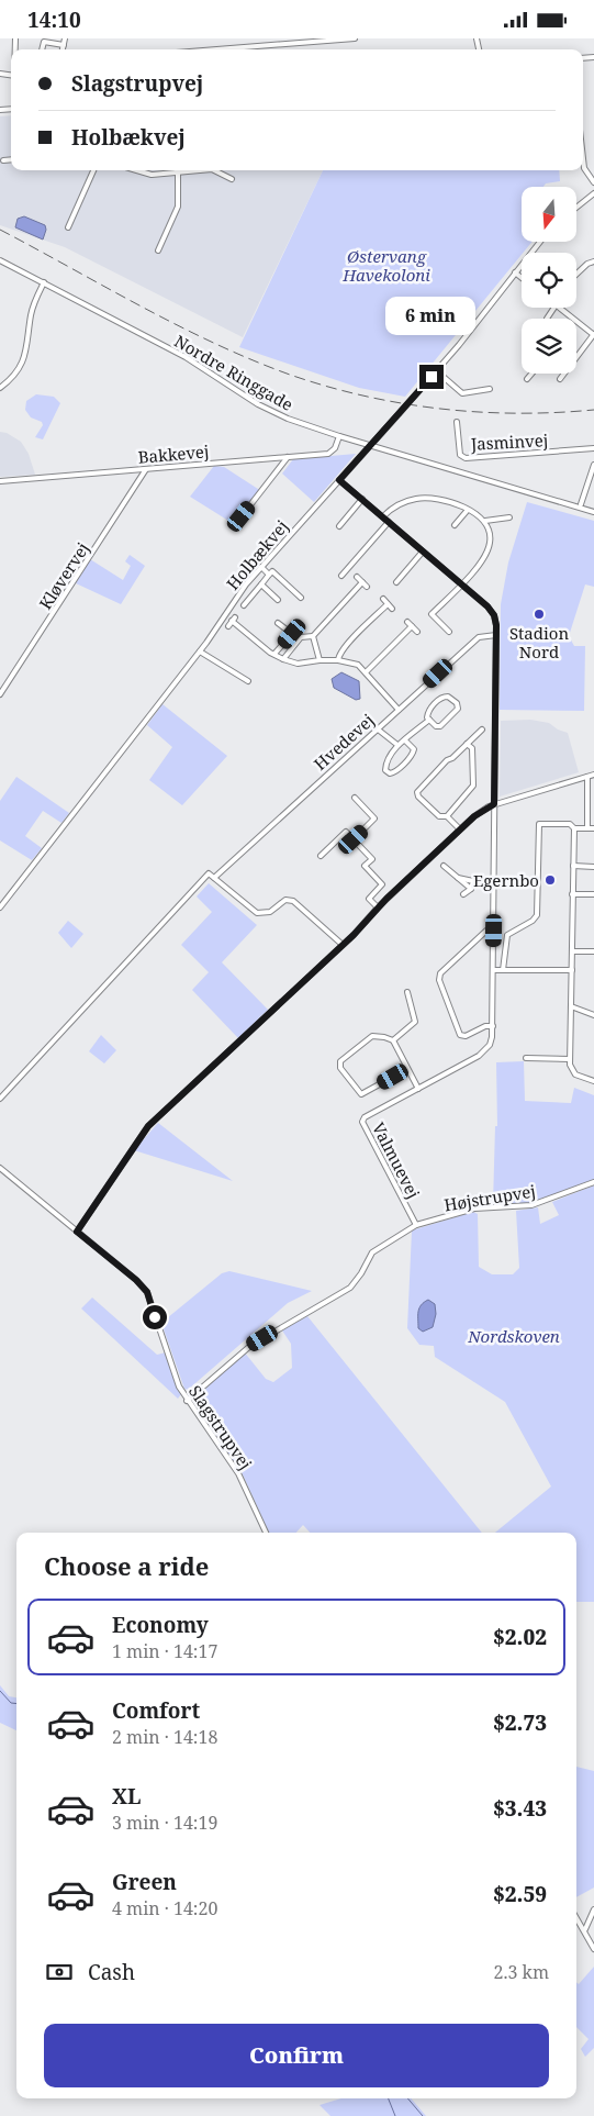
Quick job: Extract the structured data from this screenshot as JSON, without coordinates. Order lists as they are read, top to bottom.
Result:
{
  "streets": {
    "street": [
      "Nordre Ringgade",
      "Jasminvej",
      "Bakkevej",
      "Holbækvej",
      "Kløvervej",
      "Hvedevej",
      "Valmuevej",
      "Højstrupvej",
      "Slagstrupvej"
    ]
  },
  "crossings": [
    ["Nordre Ringgade", "Bakkevej"],
    ["Nordre Ringgade", "Holbækvej"],
    ["Bakkevej", "Kløvervej"],
    ["Holbækvej", "Valmuevej"],
    ["Hvedevej", "Valmuevej"],
    ["Valmuevej", "Højstrupvej"],
    ["Højstrupvej", "Slagstrupvej"]
  ],
  "parks": ["Østervang Havekoloni", "Nordskoven"],
  "places": ["Stadion Nord", "Egernbo"],
  "north": "bottom",
  "page": {
    "status": "14:10",
    "banner": ["Slagstrupvej", "Holbækvej"],
    "bubble": "6 min",
    "heading": "Choose a ride",
    "list": [
      {
        "name": "Economy",
        "note": "1 min · 14:17",
        "value": "$2.02"
      },
      {
        "name": "Comfort",
        "note": "2 min · 14:18",
        "value": "$2.73"
      },
      {
        "name": "XL",
        "note": "3 min · 14:19",
        "value": "$3.43"
      },
      {
        "name": "Green",
        "note": "4 min · 14:20",
        "value": "$2.59"
      }
    ],
    "pay": ["Cash", "2.3 km"],
    "buttons": "Confirm"
  }
}
